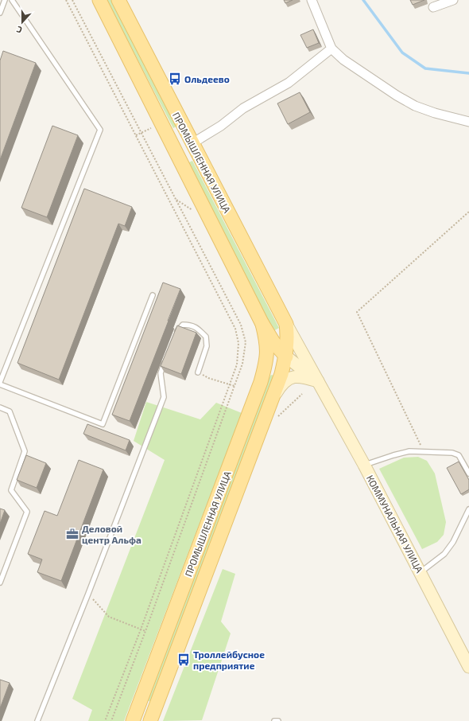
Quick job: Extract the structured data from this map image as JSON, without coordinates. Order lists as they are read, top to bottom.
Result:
{
  "streets": {
    "main road": ["ПРОМЫШЛЕННАЯ УЛИЦА", "КОММУНАЛЬНАЯ УЛИЦА"]
  },
  "crossings": [
    ["ПРОМЫШЛЕННАЯ УЛИЦА", "КОММУНАЛЬНАЯ УЛИЦА"]
  ],
  "places": {
    "bus stop": ["Ольдеево", "Троллейбусное предприятие"],
    "office": ["Деловой центр Альфа"]
  },
  "north": "bottom"
}
